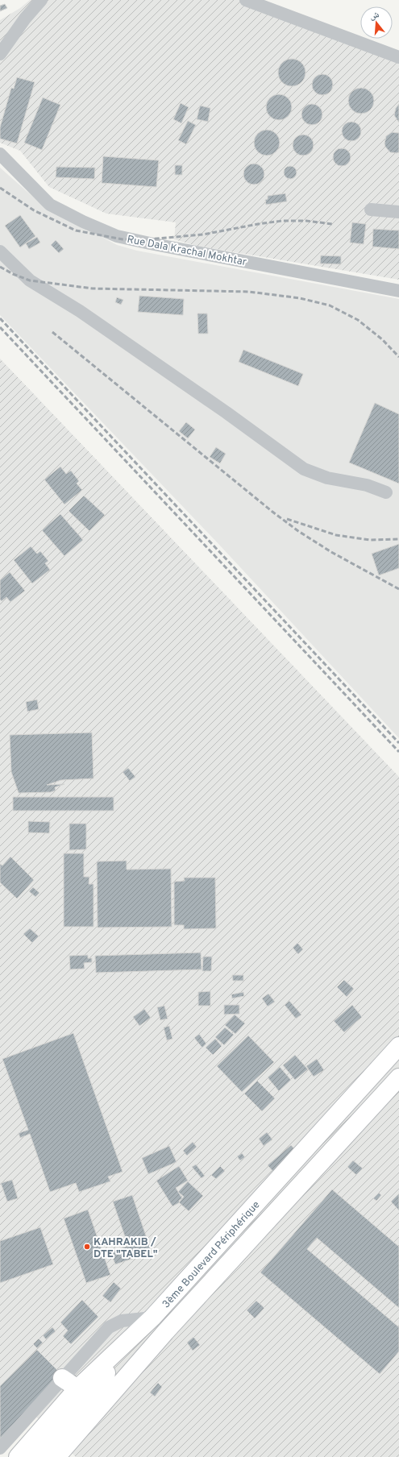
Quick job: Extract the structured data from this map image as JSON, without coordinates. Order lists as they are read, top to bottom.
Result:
{
  "streets": {
    "highway": ["3ème Boulevard Périphérique"],
    "street": ["Rue Dala Krachal Mokhtar"]
  },
  "places": ["KAHRAKIB / DTE \"TABEL\""],
  "north": "top"
}
